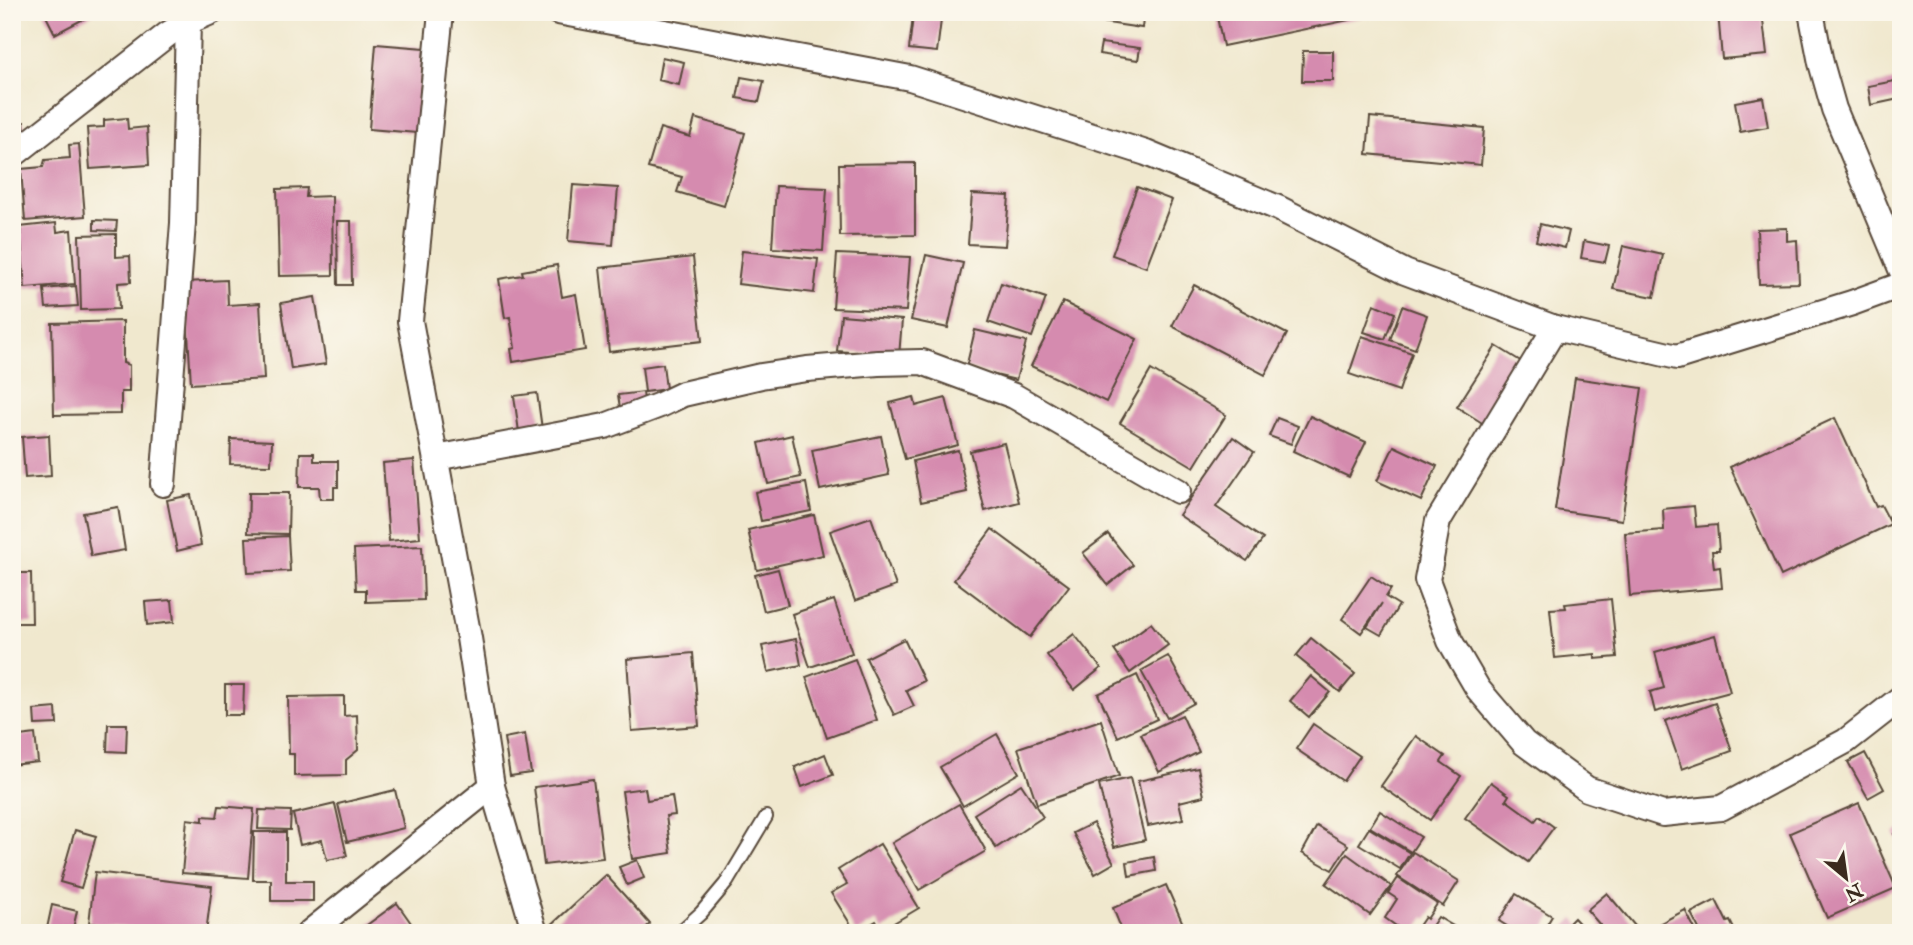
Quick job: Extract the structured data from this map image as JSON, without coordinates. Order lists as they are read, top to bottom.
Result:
{
  "north": "bottom right"
}
